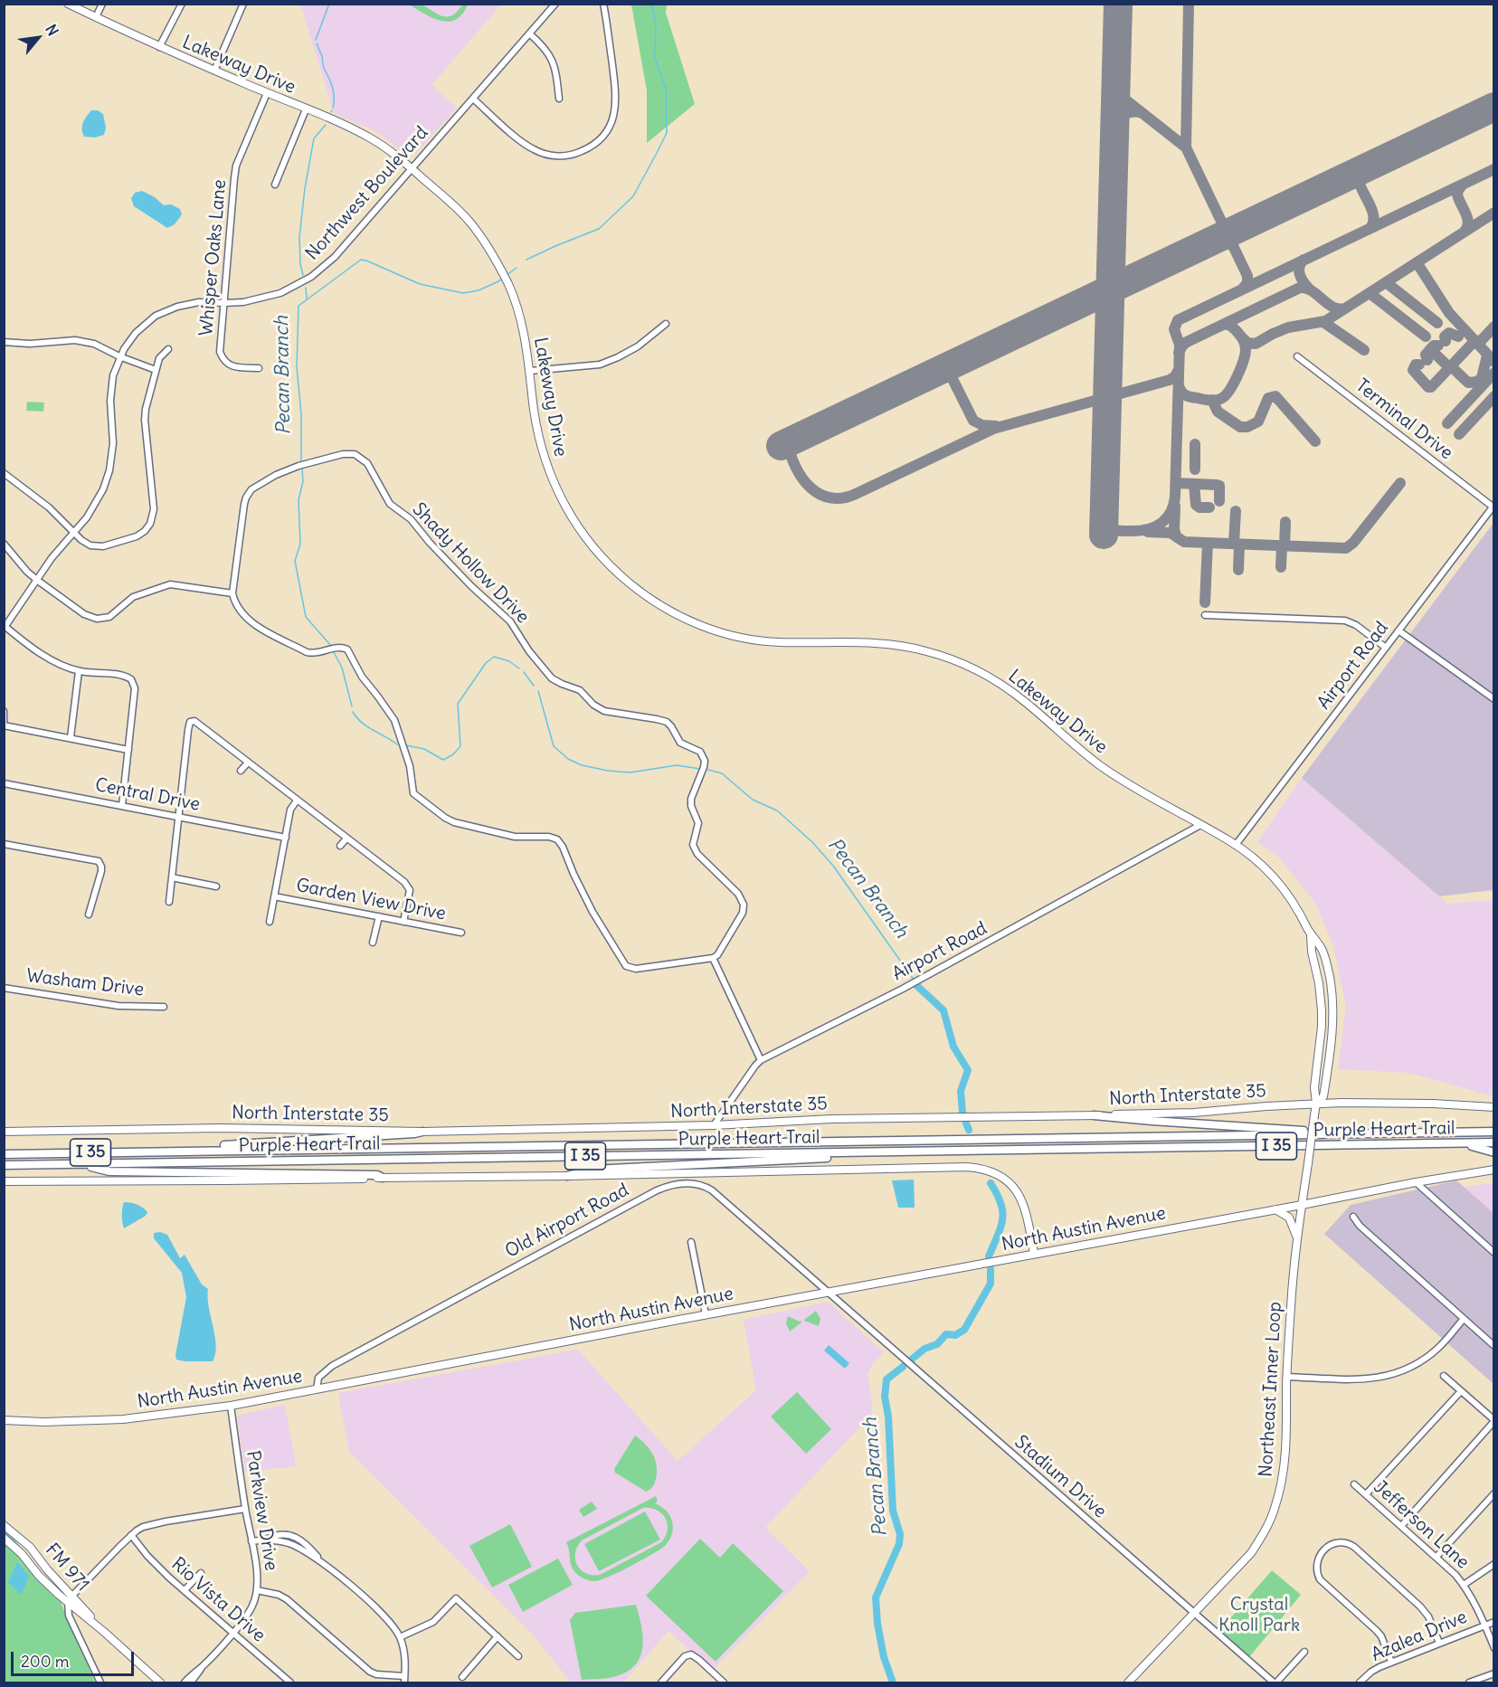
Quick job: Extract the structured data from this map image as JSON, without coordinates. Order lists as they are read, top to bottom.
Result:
{
  "streets": {
    "highway": ["Purple Heart Trail", "I 35"],
    "main road": [
      "Lakeway Drive",
      "North Interstate 35",
      "North Austin Avenue",
      "Northeast Inner Loop",
      "FM 971"
    ],
    "street": [
      "Northwest Boulevard",
      "Whisper Oaks Lane",
      "Terminal Drive",
      "Shady Hollow Drive",
      "Airport Road",
      "Central Drive",
      "Garden View Drive",
      "Washam Drive",
      "Old Airport Road",
      "Stadium Drive",
      "Parkview Drive",
      "Jefferson Lane",
      "Rio Vista Drive",
      "Azalea Drive"
    ]
  },
  "crossings": [
    ["Lakeway Drive", "Northwest Boulevard"],
    ["Lakeway Drive", "Whisper Oaks Lane"],
    ["Lakeway Drive", "Airport Road"],
    ["Lakeway Drive", "North Interstate 35"],
    ["Lakeway Drive", "North Austin Avenue"],
    ["Lakeway Drive", "Northeast Inner Loop"],
    ["Northwest Boulevard", "Whisper Oaks Lane"],
    ["Terminal Drive", "Airport Road"],
    ["Airport Road", "North Interstate 35"],
    ["Old Airport Road", "North Austin Avenue"],
    ["Old Airport Road", "Stadium Drive"],
    ["North Austin Avenue", "Northeast Inner Loop"],
    ["North Austin Avenue", "Stadium Drive"],
    ["North Austin Avenue", "Parkview Drive"],
    ["Northeast Inner Loop", "Stadium Drive"],
    ["Parkview Drive", "Rio Vista Drive"],
    ["Jefferson Lane", "Azalea Drive"]
  ],
  "water": ["Pecan Branch"],
  "parks": ["Crystal Knoll Park"],
  "scale_bar": "200 m",
  "north": "top right"
}
